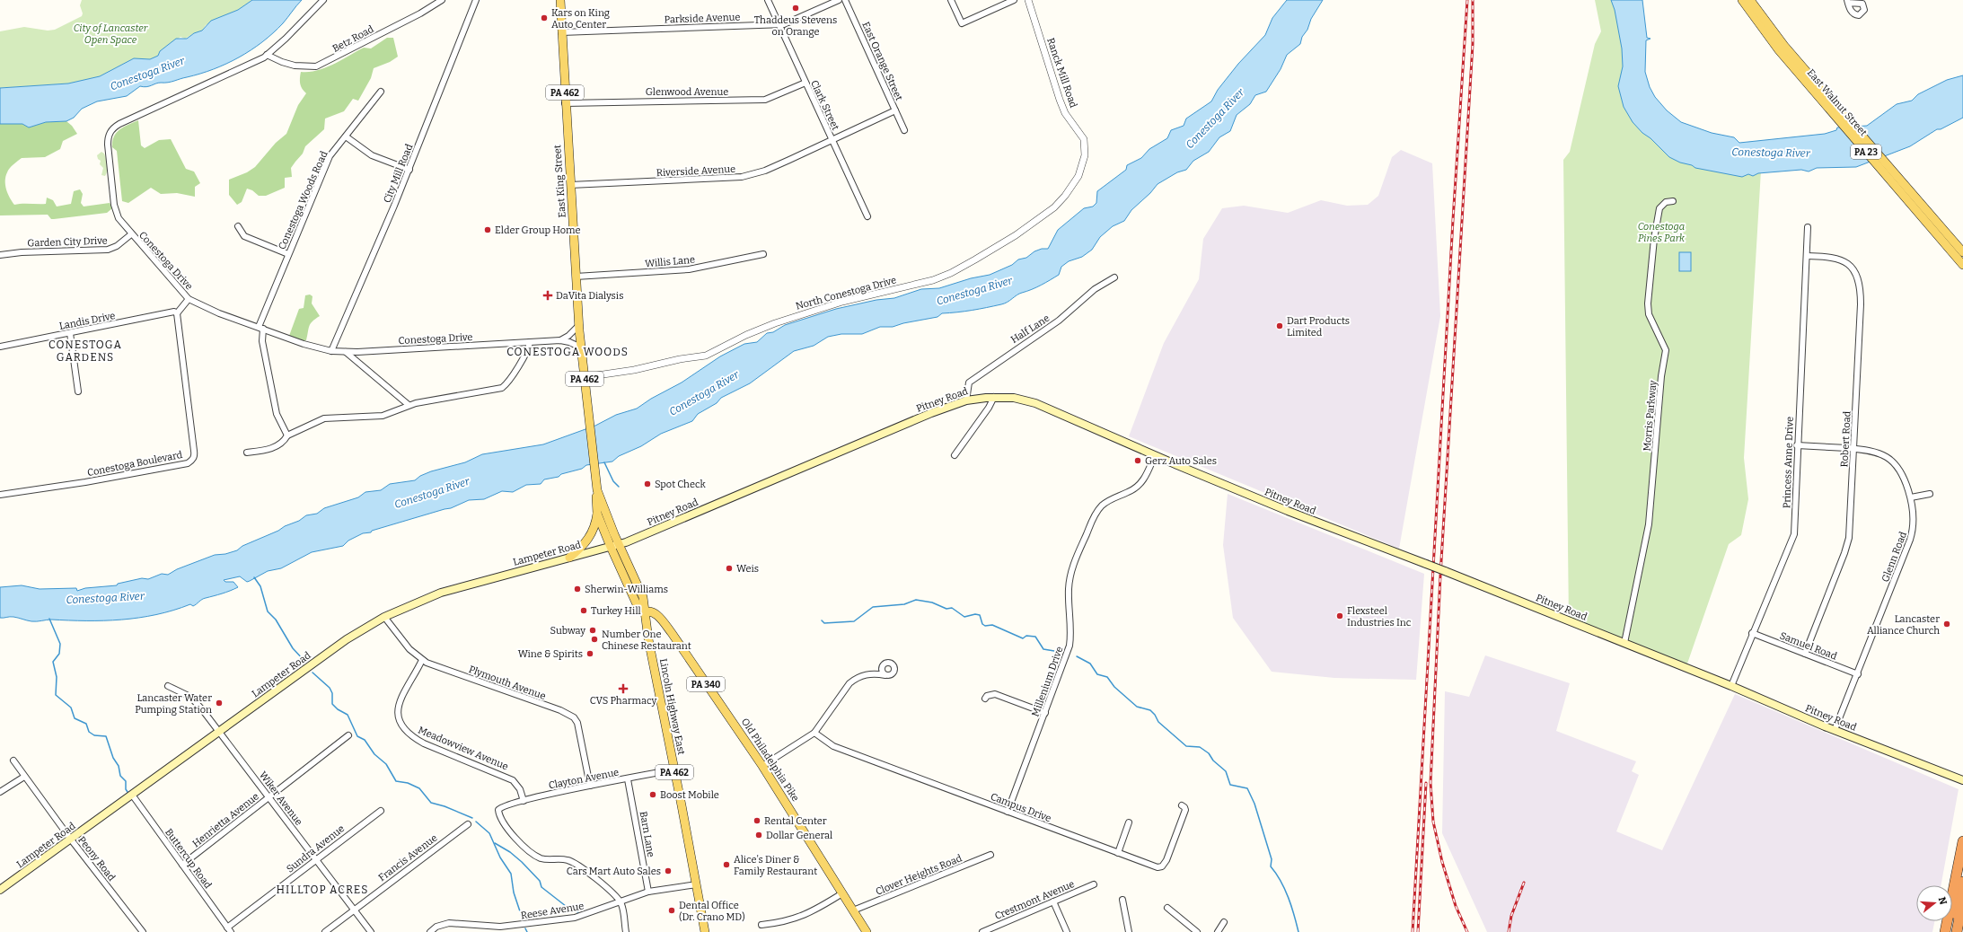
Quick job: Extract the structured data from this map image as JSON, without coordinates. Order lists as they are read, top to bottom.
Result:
{
  "streets": {
    "main road": [
      "PA 462",
      "East Walnut Street",
      "PA 23",
      "East King Street",
      "Pitney Road",
      "Lampeter Road",
      "PA 340",
      "Lincoln Highway East",
      "Old Philadelphia Pike"
    ],
    "street": [
      "Parkside Avenue",
      "Betz Road",
      "East Orange Street",
      "Ranck Mill Road",
      "Glenwood Avenue",
      "Clark Street",
      "Riverside Avenue",
      "City Mill Road",
      "Conestoga Woods Road",
      "Garden City Drive",
      "Conestoga Drive",
      "Willis Lane",
      "North Conestoga Drive",
      "Landis Drive",
      "Half Lane",
      "Morris Parkway",
      "Robert Road",
      "Princess Anne Drive",
      "Conestoga Boulevard",
      "Glenn Road",
      "Samuel Road",
      "Millenium Drive",
      "Plymouth Avenue",
      "Meadowview Avenue",
      "Clayton Avenue",
      "Wiker Avenue",
      "Campus Drive",
      "Henrietta Avenue",
      "Barn Lane",
      "Sundra Avenue",
      "Francis Avenue",
      "Peony Road",
      "Buttercup Road",
      "Clover Heights Road",
      "Crestmont Avenue",
      "Reese Avenue"
    ]
  },
  "crossings": [
    ["Parkside Avenue", "Clark Street"],
    ["Parkside Avenue", "East King Street"],
    ["Betz Road", "Conestoga Drive"],
    ["East Orange Street", "Riverside Avenue"],
    ["Ranck Mill Road", "North Conestoga Drive"],
    ["Glenwood Avenue", "Clark Street"],
    ["Glenwood Avenue", "East King Street"],
    ["Clark Street", "Riverside Avenue"],
    ["Riverside Avenue", "East King Street"],
    ["City Mill Road", "Conestoga Drive"],
    ["East King Street", "Conestoga Drive"],
    ["East King Street", "Willis Lane"],
    ["East King Street", "North Conestoga Drive"],
    ["East King Street", "Lincoln Highway East"],
    ["Conestoga Woods Road", "Conestoga Drive"],
    ["Garden City Drive", "Conestoga Drive"],
    ["Landis Drive", "Conestoga Boulevard"],
    ["Half Lane", "Pitney Road"],
    ["Pitney Road", "Morris Parkway"],
    ["Pitney Road", "Princess Anne Drive"],
    ["Pitney Road", "Lampeter Road"],
    ["Pitney Road", "Glenn Road"],
    ["Pitney Road", "Millenium Drive"],
    ["Pitney Road", "Lincoln Highway East"],
    ["Robert Road", "Princess Anne Drive"],
    ["Robert Road", "Glenn Road"],
    ["Robert Road", "Samuel Road"],
    ["Princess Anne Drive", "Glenn Road"],
    ["Princess Anne Drive", "Samuel Road"],
    ["Lampeter Road", "Plymouth Avenue"],
    ["Lampeter Road", "Lincoln Highway East"],
    ["Lampeter Road", "Wiker Avenue"],
    ["Lampeter Road", "Peony Road"],
    ["Lampeter Road", "Buttercup Road"],
    ["Glenn Road", "Samuel Road"],
    ["Millenium Drive", "Campus Drive"],
    ["Plymouth Avenue", "Meadowview Avenue"],
    ["Plymouth Avenue", "Clayton Avenue"],
    ["Lincoln Highway East", "Old Philadelphia Pike"],
    ["Lincoln Highway East", "Clayton Avenue"],
    ["Lincoln Highway East", "Reese Avenue"],
    ["Meadowview Avenue", "Clayton Avenue"],
    ["Old Philadelphia Pike", "Clover Heights Road"],
    ["Clayton Avenue", "Barn Lane"],
    ["Clayton Avenue", "Reese Avenue"],
    ["Wiker Avenue", "Henrietta Avenue"],
    ["Wiker Avenue", "Sundra Avenue"],
    ["Wiker Avenue", "Francis Avenue"],
    ["Henrietta Avenue", "Buttercup Road"],
    ["Barn Lane", "Reese Avenue"],
    ["Sundra Avenue", "Buttercup Road"]
  ],
  "districts": ["CONESTOGA GARDENS", "CONESTOGA WOODS", "HILLTOP ACRES"],
  "water": ["Conestoga River"],
  "parks": ["City of Lancaster Open Space", "Conestoga Pines Park"],
  "places": {
    "other": [
      "Thaddeus Stevens on Orange",
      "Kars on King Auto Center",
      "Elder Group Home",
      "Dart Products Limited",
      "Gerz Auto Sales",
      "Spot Check",
      "Weis",
      "Sherwin-Williams",
      "Turkey Hill",
      "Flexsteel Industries Inc",
      "Lancaster Alliance Church",
      "Subway",
      "Number One Chinese Restaurant",
      "Wine & Spirits",
      "Lancaster Water Pumping Station",
      "Boost Mobile",
      "Rental Center",
      "Dollar General",
      "Alice's Diner & Family Restaurant",
      "Cars Mart Auto Sales",
      "Dental Office (Dr. Crano MD)"
    ],
    "health": ["DaVita Dialysis", "CVS Pharmacy"]
  },
  "north": "right"
}
